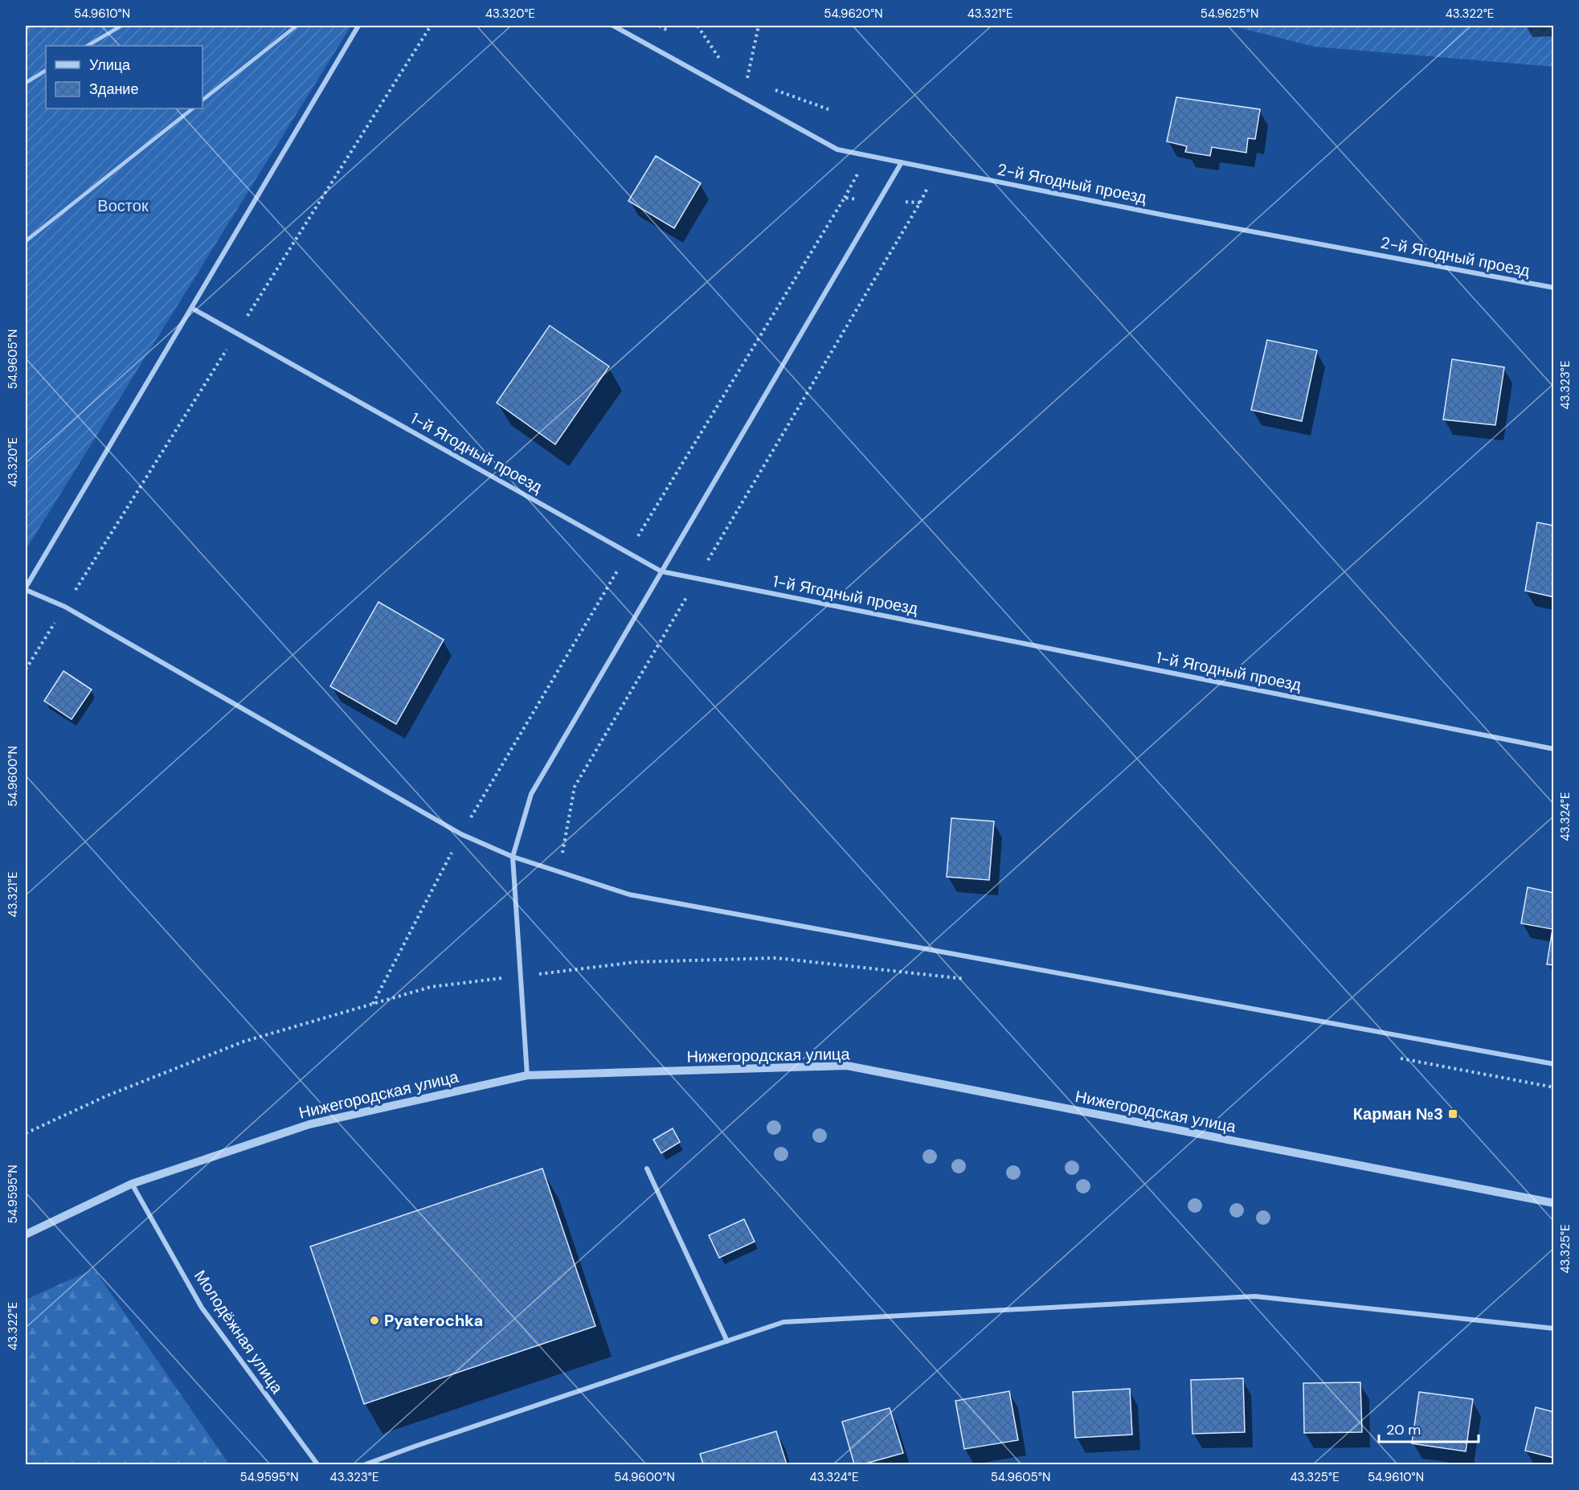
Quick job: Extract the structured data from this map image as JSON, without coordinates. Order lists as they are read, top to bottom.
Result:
{
  "streets": {
    "street": [
      "2-й Ягодный проезд",
      "1-й Ягодный проезд",
      "Нижегородская улица",
      "Молодёжная улица"
    ]
  },
  "crossings": [
    ["Нижегородская улица", "Молодёжная улица"]
  ],
  "parks": ["Восток"],
  "places": {
    "transit": ["Карман №3"],
    "other": ["Pyaterochka"]
  },
  "legend": ["Улица", "Здание"],
  "scale_bar": "20 m",
  "coordinates": [
    "54.9610°N",
    "43.320°E",
    "54.9620°N",
    "43.321°E",
    "54.9625°N",
    "43.322°E",
    "54.9605°N",
    "43.323°E",
    "54.9600°N",
    "43.324°E",
    "54.9595°N",
    "43.325°E"
  ]
}
